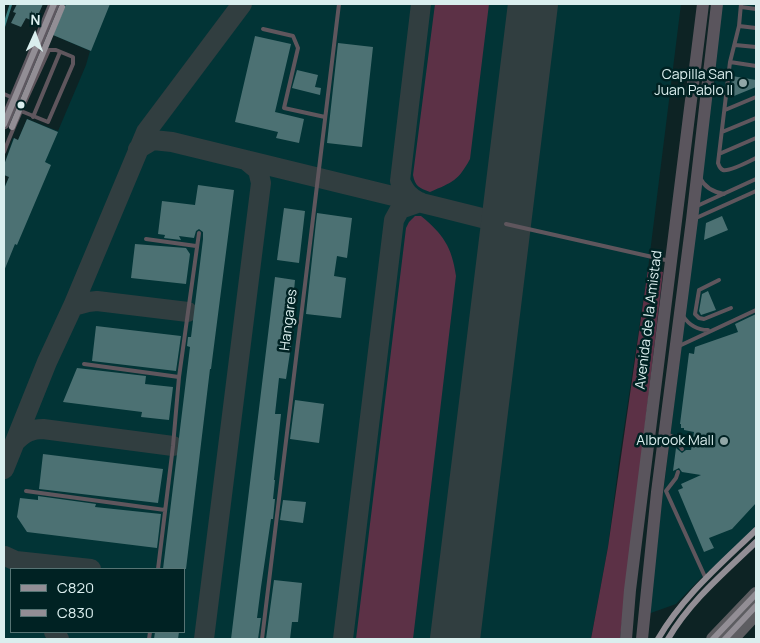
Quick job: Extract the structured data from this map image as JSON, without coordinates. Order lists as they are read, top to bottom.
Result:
{
  "streets": {
    "main road": ["Avenida de la Amistad"],
    "lane": ["Hangares"]
  },
  "places": ["Capilla San Juan Pablo II", "Albrook Mall"],
  "lines": ["transit line C820", "transit line C830"],
  "legend": ["C820", "C830"],
  "north": "top"
}
